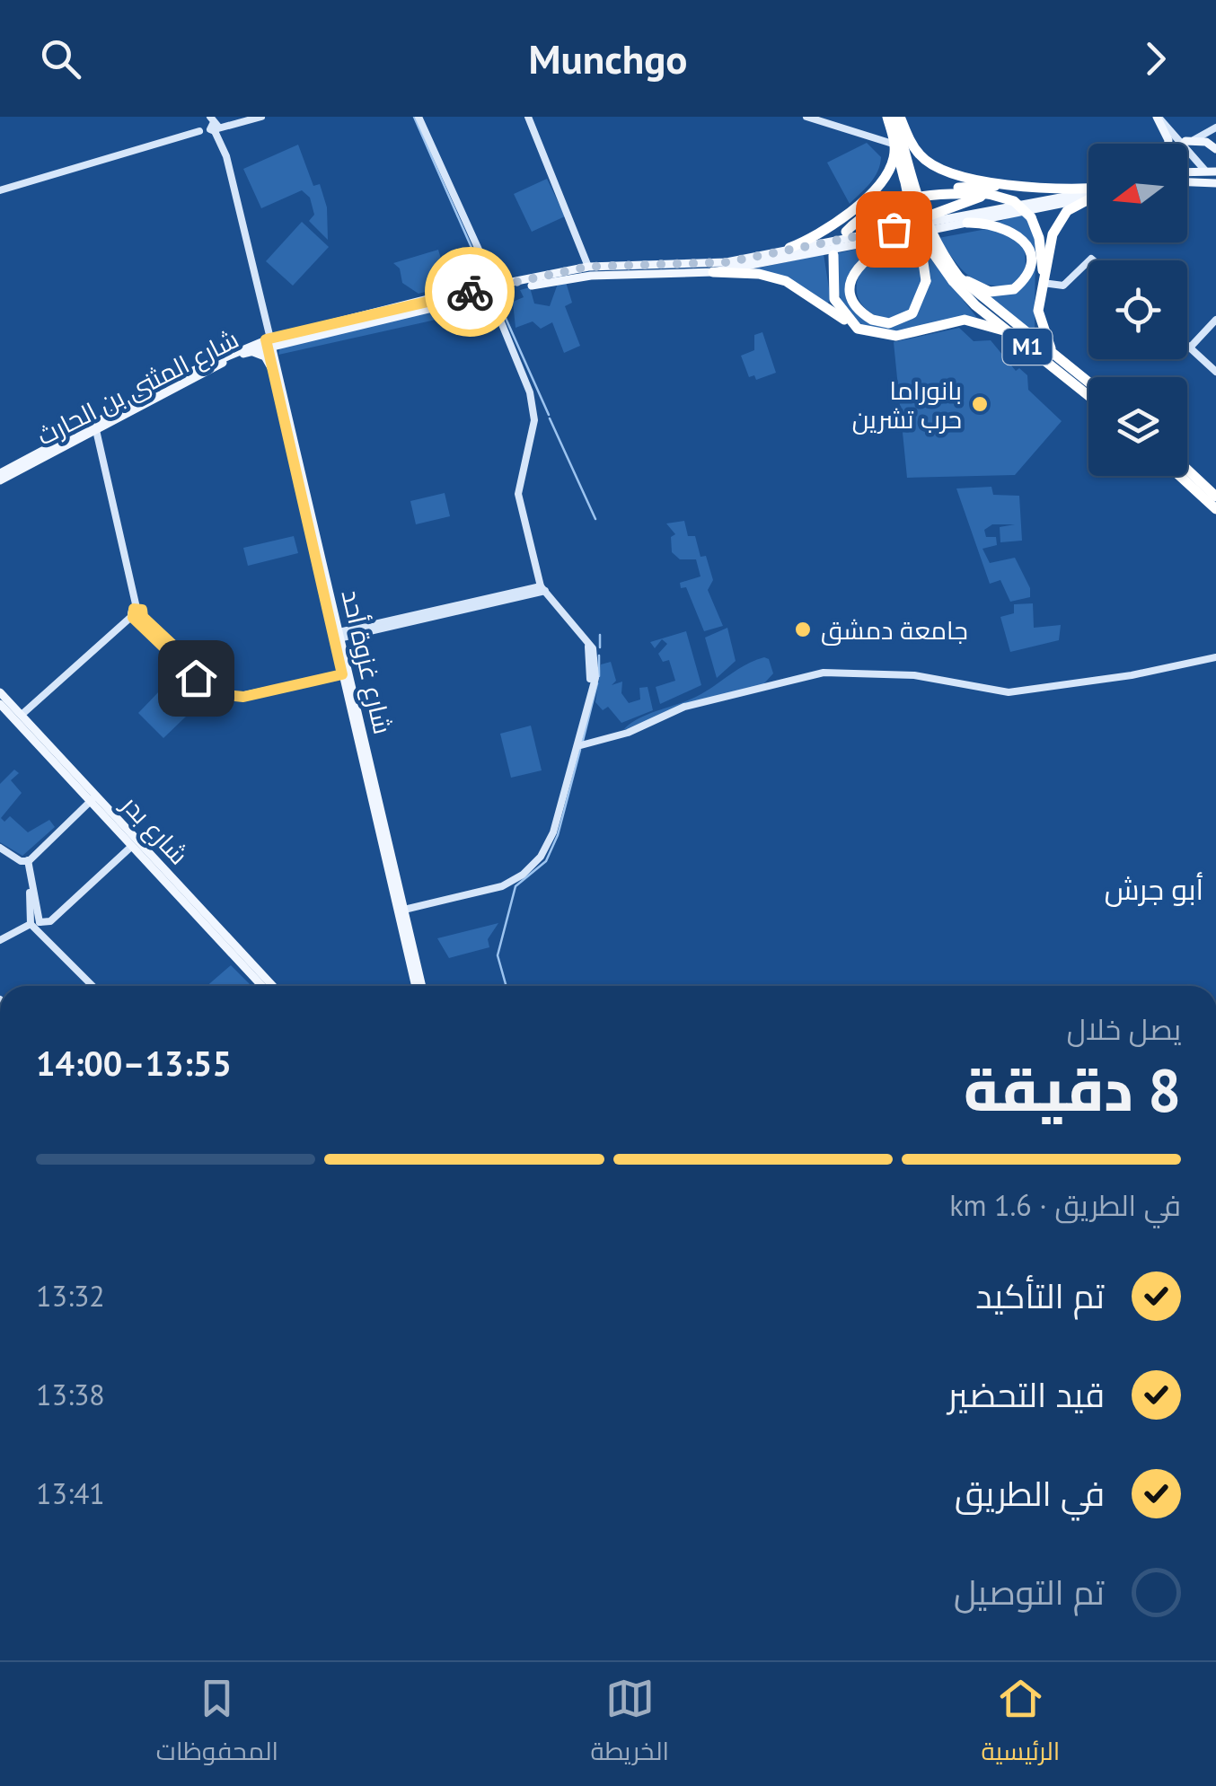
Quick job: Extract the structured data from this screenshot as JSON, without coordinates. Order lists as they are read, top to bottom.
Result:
{
  "streets": {
    "highway": ["M1"],
    "main road": ["شارع المثنى بن الحارث", "شارع غزوة أحد", "شارع بدر"]
  },
  "crossings": [
    ["شارع المثنى بن الحارث", "شارع غزوة أحد"]
  ],
  "districts": ["أبو جرش"],
  "places": ["بانوراما حرب تشرين", "جامعة دمشق"],
  "north": "left",
  "page": {
    "header": "Munchgo",
    "heading": ["8 دقيقة", "يصل خلال", "13:55–14:00"],
    "bar": "في الطريق · 1.6 km",
    "list": [
      ["تم التأكيد", "13:32"],
      ["قيد التحضير", "13:38"],
      ["في الطريق", "13:41"],
      "تم التوصيل"
    ],
    "tabs": ["الرئيسية", "الخريطة", "المحفوظات"]
  }
}
